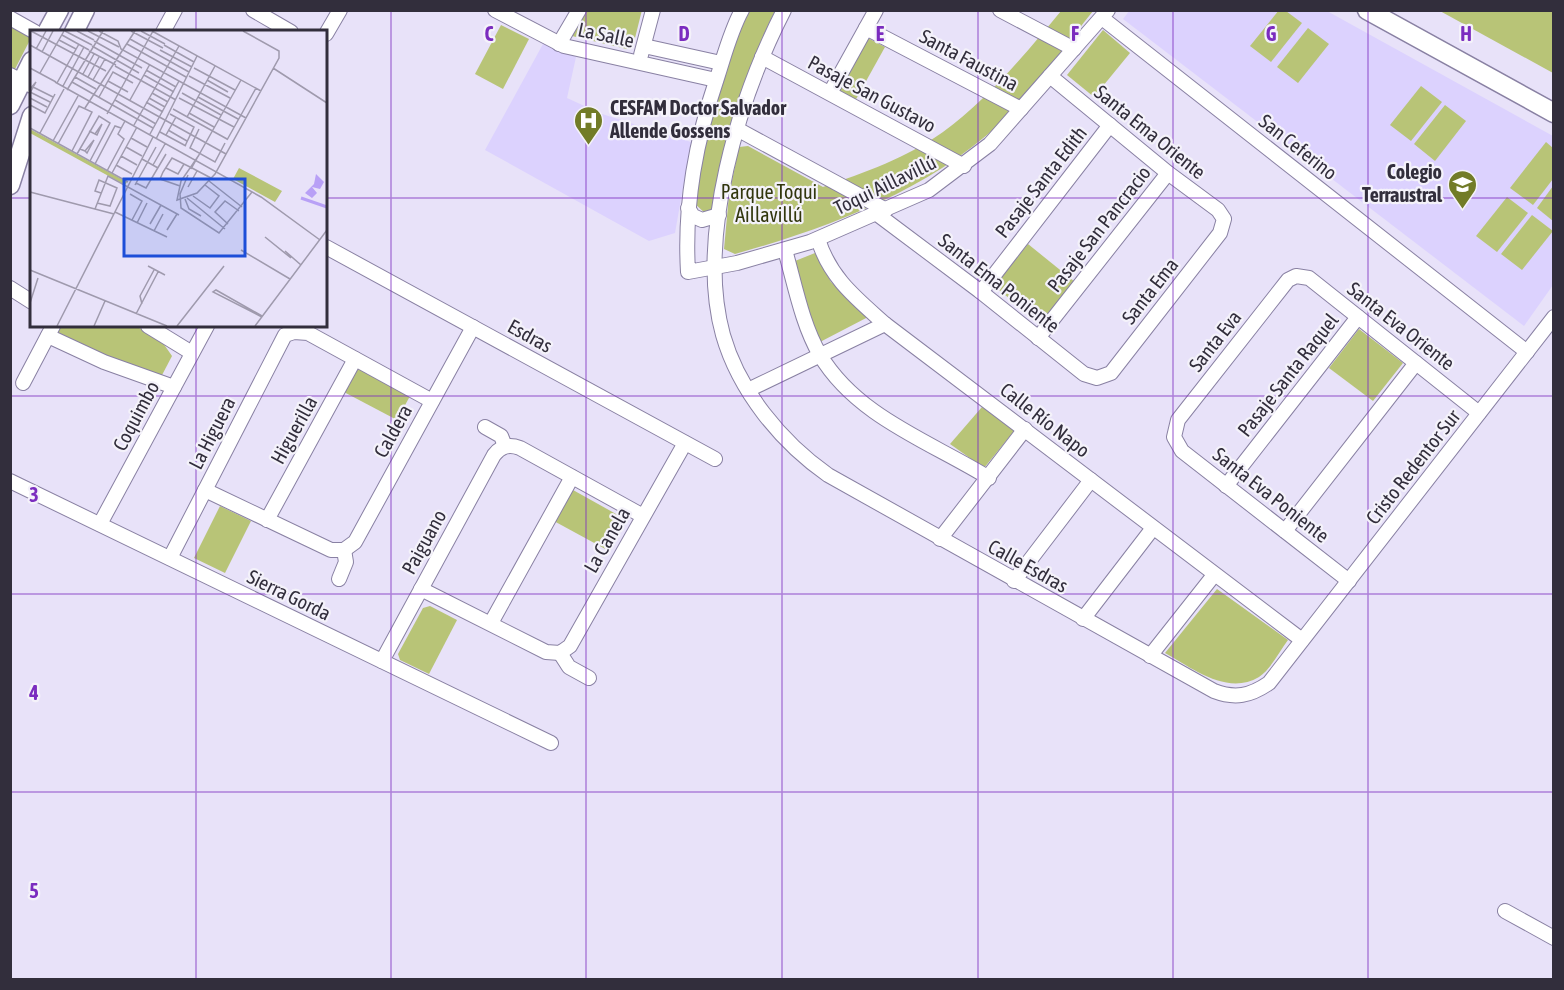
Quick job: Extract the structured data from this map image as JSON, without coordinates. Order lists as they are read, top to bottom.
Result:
{
  "streets": {
    "street": [
      "La Salle",
      "Santa Faustina",
      "Pasaje San Gustavo",
      "Santa Ema Oriente",
      "San Ceferino",
      "Pasaje Santa Edith",
      "Toqui Aillavillú",
      "Pasaje San Pancracio",
      "Santa Ema Poniente",
      "Santa Ema",
      "Santa Eva Oriente",
      "Esdras",
      "Santa Eva",
      "Pasaje Santa Raquel",
      "Coquimbo",
      "Calle Río Napo",
      "Higuerilla",
      "Caldera",
      "La Higuera",
      "Cristo Redentor Sur",
      "Santa Eva Poniente",
      "La Canela",
      "Paiguano",
      "Calle Esdras",
      "Sierra Gorda"
    ]
  },
  "crossings": [
    ["Santa Faustina", "Toqui Aillavillú"],
    ["Pasaje San Gustavo", "Toqui Aillavillú"],
    ["Pasaje San Gustavo", "Calle Esdras"],
    ["Santa Ema Oriente", "Pasaje Santa Edith"],
    ["Santa Ema Oriente", "Toqui Aillavillú"],
    ["Santa Ema Oriente", "Pasaje San Pancracio"],
    ["Santa Ema Oriente", "Santa Ema"],
    ["San Ceferino", "Toqui Aillavillú"],
    ["San Ceferino", "Cristo Redentor Sur"],
    ["Pasaje Santa Edith", "Santa Ema Poniente"],
    ["Toqui Aillavillú", "Santa Ema Poniente"],
    ["Toqui Aillavillú", "Calle Río Napo"],
    ["Toqui Aillavillú", "Calle Esdras"],
    ["Pasaje San Pancracio", "Santa Ema Poniente"],
    ["Santa Ema Poniente", "Santa Ema"],
    ["Santa Ema Poniente", "Calle Esdras"],
    ["Santa Eva Oriente", "Santa Eva"],
    ["Santa Eva Oriente", "Pasaje Santa Raquel"],
    ["Santa Eva Oriente", "Cristo Redentor Sur"],
    ["Esdras", "Caldera"],
    ["Esdras", "La Canela"],
    ["Santa Eva", "Santa Eva Poniente"],
    ["Pasaje Santa Raquel", "Santa Eva Poniente"],
    ["Coquimbo", "Sierra Gorda"],
    ["Calle Río Napo", "Cristo Redentor Sur"],
    ["Calle Río Napo", "Calle Esdras"],
    ["La Higuera", "Sierra Gorda"],
    ["Cristo Redentor Sur", "Santa Eva Poniente"],
    ["Cristo Redentor Sur", "Calle Esdras"],
    ["Paiguano", "Sierra Gorda"]
  ],
  "parks": ["Parque Toqui Aillavillú"],
  "places": {
    "hospital": ["CESFAM Doctor Salvador Allende Gossens"],
    "school or university": ["Colegio Terraustral"]
  },
  "grid": {
    "columns": [
      "C",
      "D",
      "E",
      "F",
      "G",
      "H"
    ],
    "rows": ["3", "4", "5"]
  }
}
